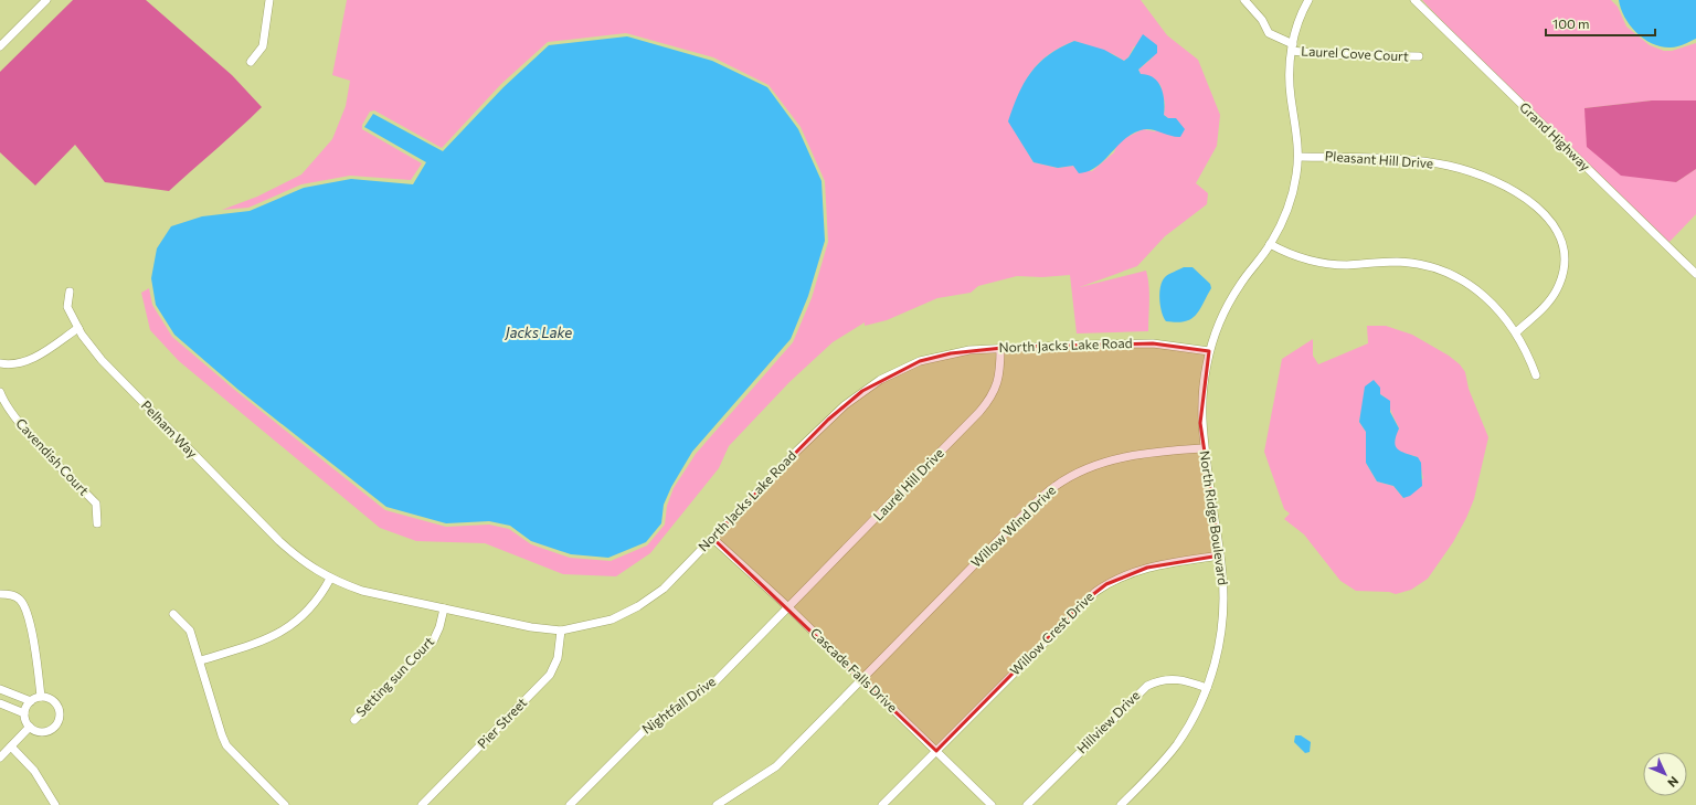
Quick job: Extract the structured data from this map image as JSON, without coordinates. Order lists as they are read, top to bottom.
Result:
{
  "streets": {
    "street": [
      "Laurel Cove Court",
      "Grand Highway",
      "Pleasant Hill Drive",
      "North Jacks Lake Road",
      "Pelham Way",
      "Cavendish Court",
      "Laurel Hill Drive",
      "North Ridge Boulevard",
      "Willow Wind Drive",
      "Willow Crest Drive",
      "Cascade Falls Drive",
      "Setting sun Court",
      "Nightfall Drive",
      "Hillview Drive",
      "Pier Street"
    ]
  },
  "crossings": [
    ["North Jacks Lake Road", "Pelham Way"],
    ["North Jacks Lake Road", "Laurel Hill Drive"],
    ["North Jacks Lake Road", "North Ridge Boulevard"],
    ["North Jacks Lake Road", "Cascade Falls Drive"],
    ["North Jacks Lake Road", "Setting sun Court"],
    ["North Jacks Lake Road", "Pier Street"],
    ["Laurel Hill Drive", "Cascade Falls Drive"],
    ["Laurel Hill Drive", "Nightfall Drive"],
    ["North Ridge Boulevard", "Willow Wind Drive"],
    ["North Ridge Boulevard", "Willow Crest Drive"],
    ["North Ridge Boulevard", "Hillview Drive"],
    ["Willow Wind Drive", "Cascade Falls Drive"],
    ["Willow Crest Drive", "Cascade Falls Drive"],
    ["Cascade Falls Drive", "Nightfall Drive"]
  ],
  "water": ["Jacks Lake"],
  "scale_bar": "100 m",
  "north": "bottom right"
}
